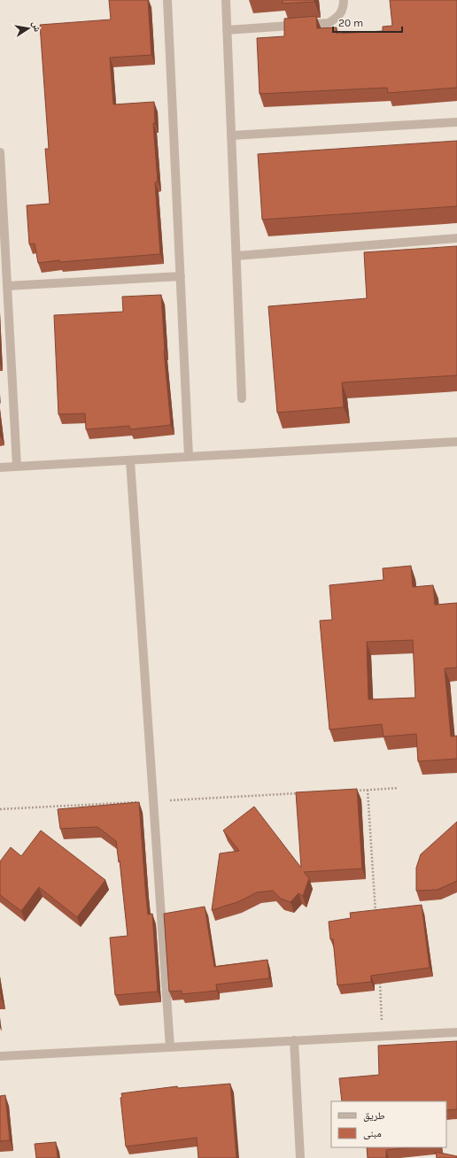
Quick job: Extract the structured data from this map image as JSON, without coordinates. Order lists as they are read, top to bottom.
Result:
{
  "legend": ["طريق", "مبنى"],
  "scale_bar": "20 m",
  "north": "right"
}
